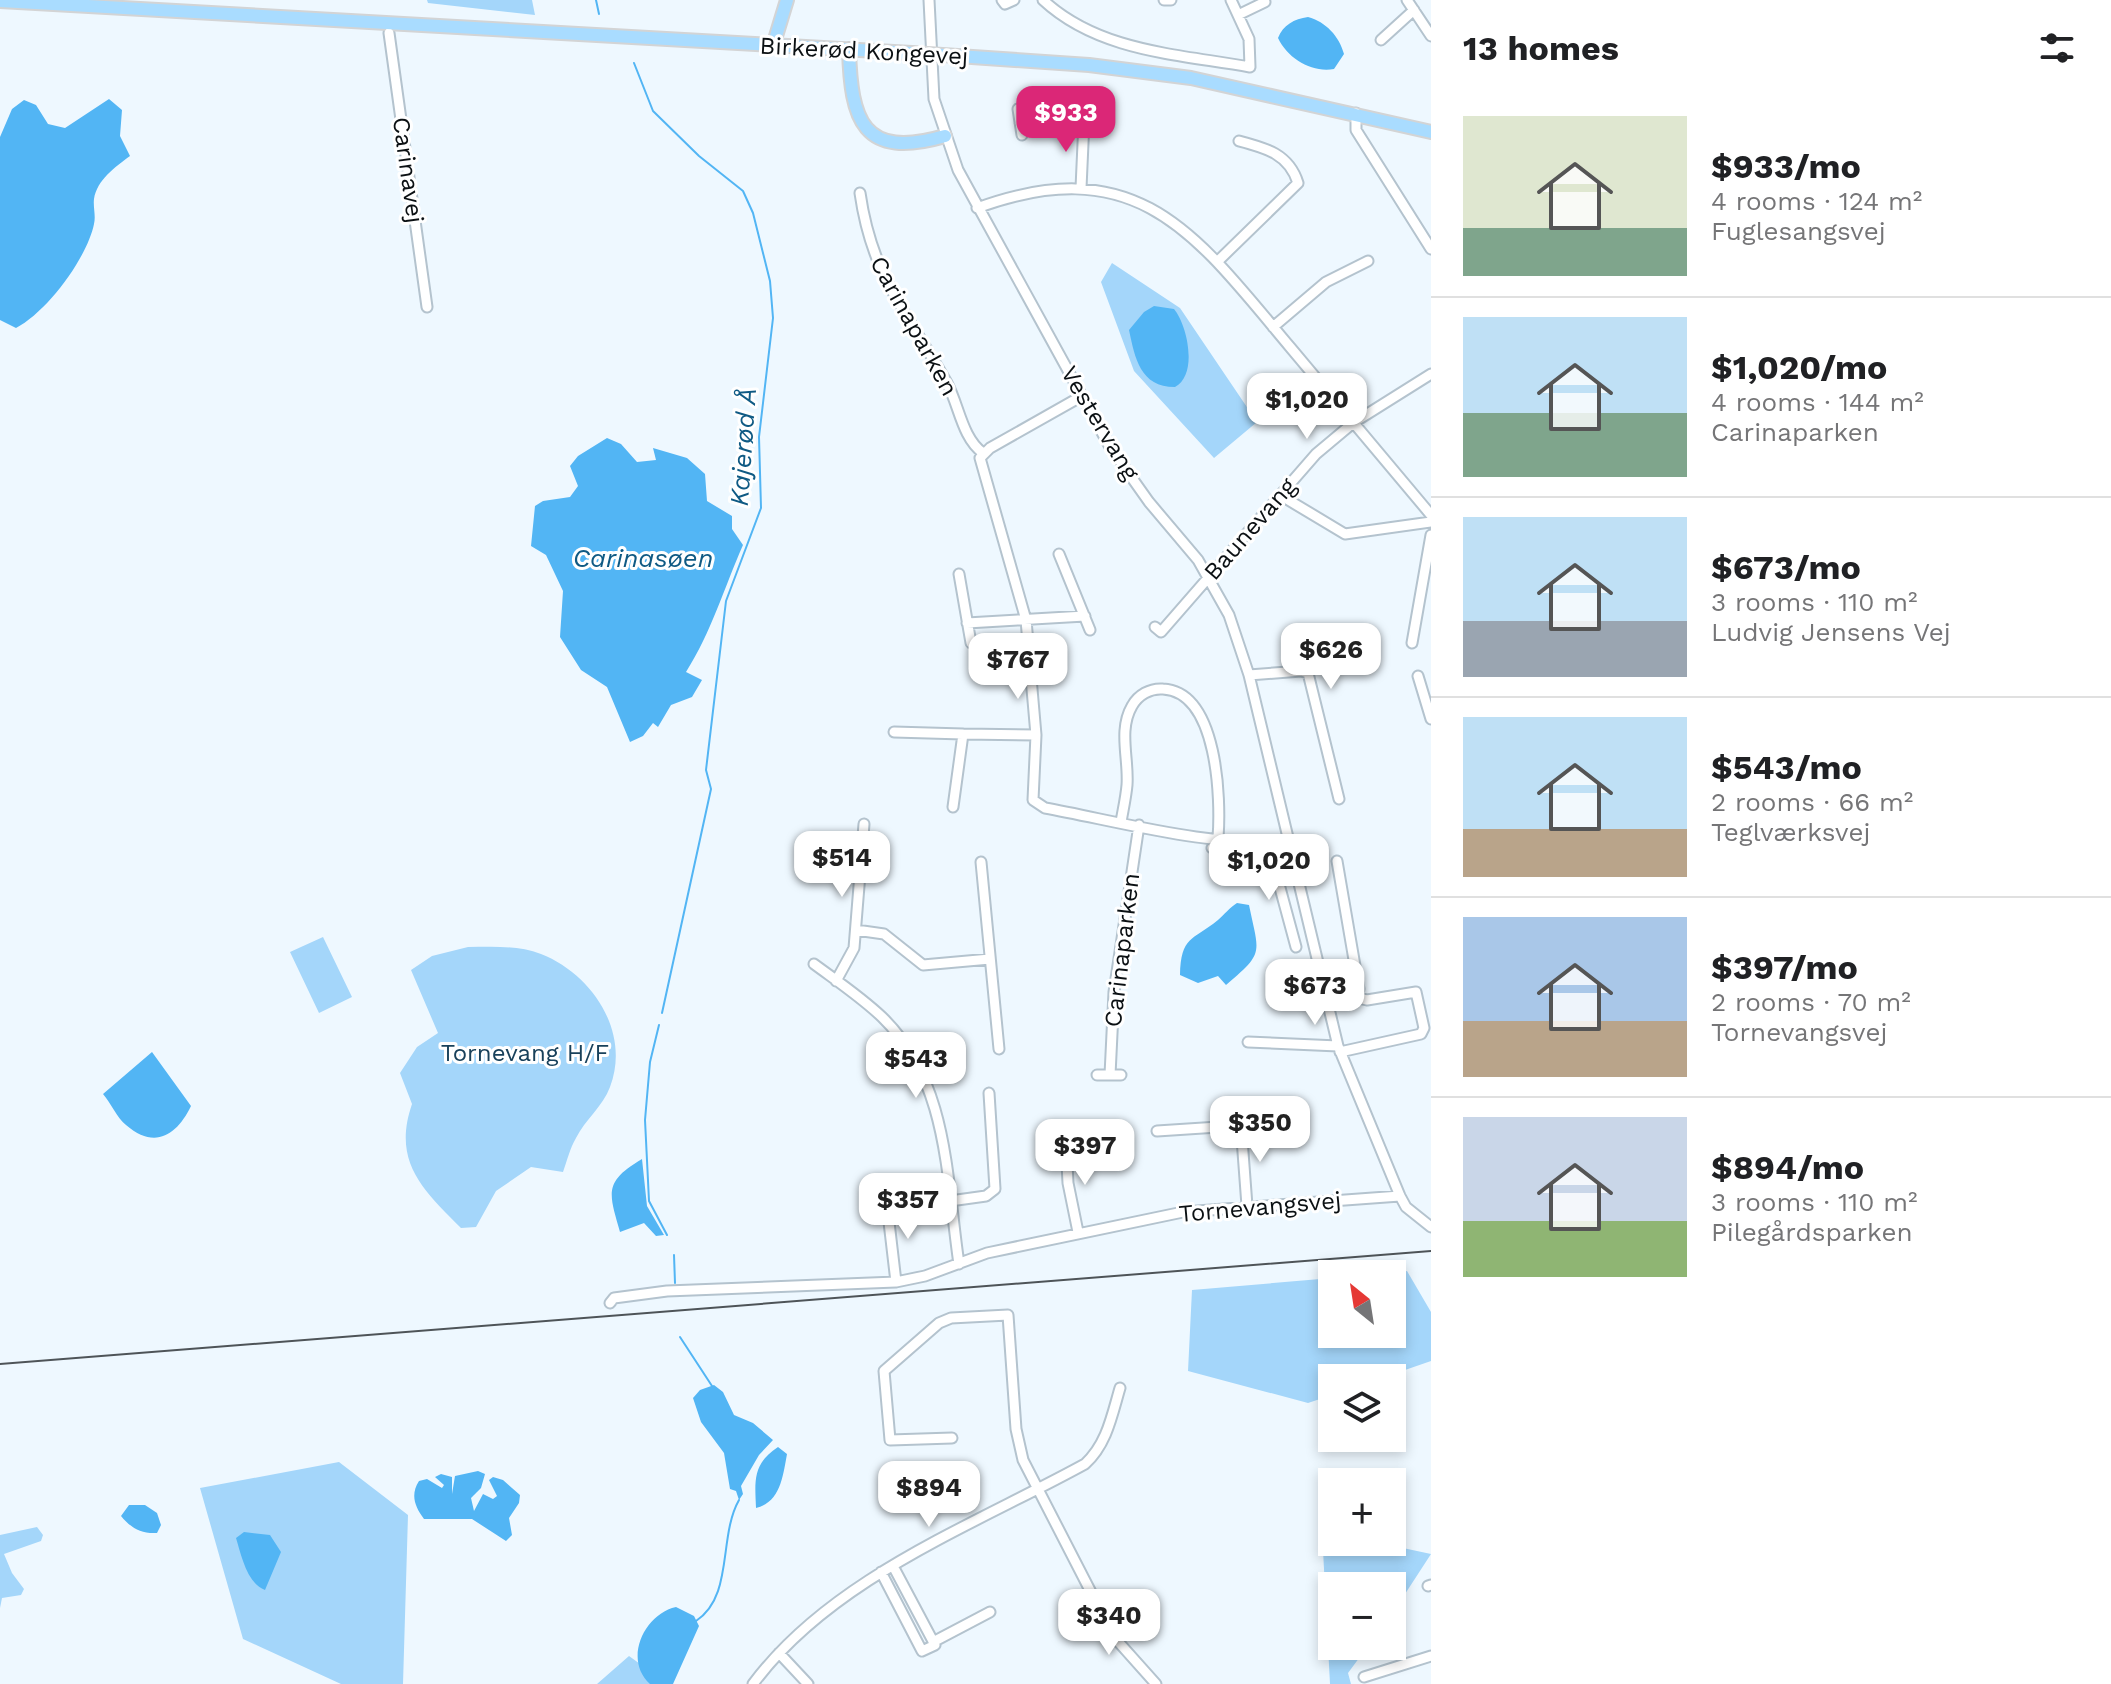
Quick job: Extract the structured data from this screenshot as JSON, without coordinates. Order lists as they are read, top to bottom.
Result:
{
  "streets": {
    "main road": ["Birkerød Kongevej"],
    "street": [
      "Carinavej",
      "Carinaparken",
      "Vestervang",
      "Baunevang",
      "Tornevangsvej"
    ]
  },
  "crossings": [
    ["Birkerød Kongevej", "Carinavej"],
    ["Carinaparken", "Vestervang"],
    ["Vestervang", "Baunevang"],
    ["Vestervang", "Tornevangsvej"]
  ],
  "water": ["Kajerød Å", "Carinasøen"],
  "parks": ["Tornevang H/F"],
  "north": "top left",
  "page": {
    "heading": "13 homes",
    "price": [
      "$933",
      "$1,020",
      "$626",
      "$767",
      "$514",
      "$1,020",
      "$673",
      "$543",
      "$350",
      "$397",
      "$357",
      "$894",
      "$340"
    ],
    "list": [
      {
        "name": "$933/mo",
        "note": "4 rooms · 124 m² · Fuglesangsvej"
      },
      {
        "name": "$1,020/mo",
        "note": "4 rooms · 144 m² · Carinaparken"
      },
      {
        "name": "$673/mo",
        "note": "3 rooms · 110 m² · Ludvig Jensens Vej"
      },
      {
        "name": "$543/mo",
        "note": "2 rooms · 66 m² · Teglværksvej"
      },
      {
        "name": "$397/mo",
        "note": "2 rooms · 70 m² · Tornevangsvej"
      },
      {
        "name": "$894/mo",
        "note": "3 rooms · 110 m² · Pilegårdsparken"
      }
    ],
    "map_buttons": ["+", "−"]
  }
}
